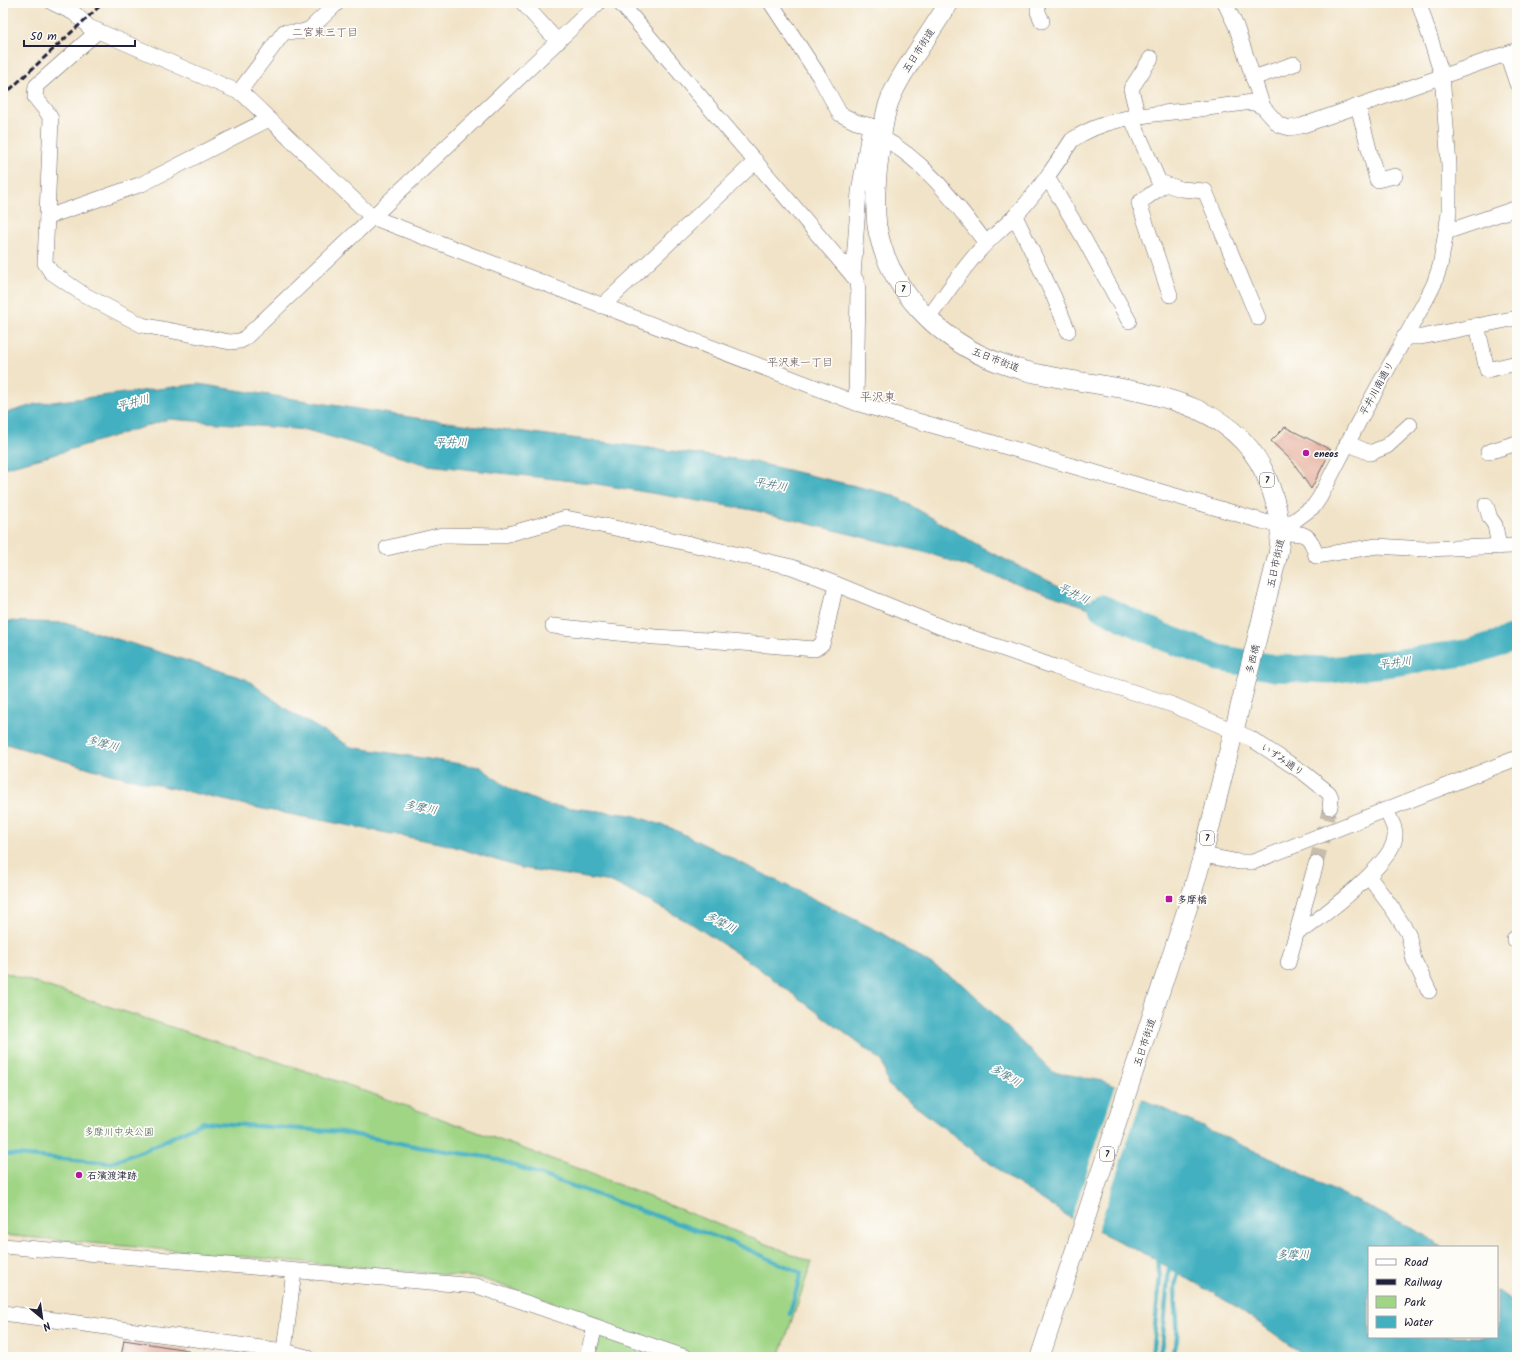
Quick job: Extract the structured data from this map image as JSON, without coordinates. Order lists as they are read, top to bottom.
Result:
{
  "streets": {
    "main road": ["五日市街道", "7", "多西橋"],
    "street": ["平井川南通り", "いずみ通り"]
  },
  "crossings": [
    ["五日市街道", "平井川南通り"],
    ["五日市街道", "多西橋"],
    ["五日市街道", "いずみ通り"],
    ["多西橋", "いずみ通り"]
  ],
  "districts": ["二宮東三丁目", "平沢東一丁目", "平沢東"],
  "water": ["平井川", "多摩川"],
  "parks": ["多摩川中央公園"],
  "places": {
    "other": ["eneos", "石濱渡津跡"],
    "transit": ["多摩橋"]
  },
  "legend": [
    "Road",
    "Railway",
    "Park",
    "Water"
  ],
  "scale_bar": "50 m",
  "north": "bottom right"
}
